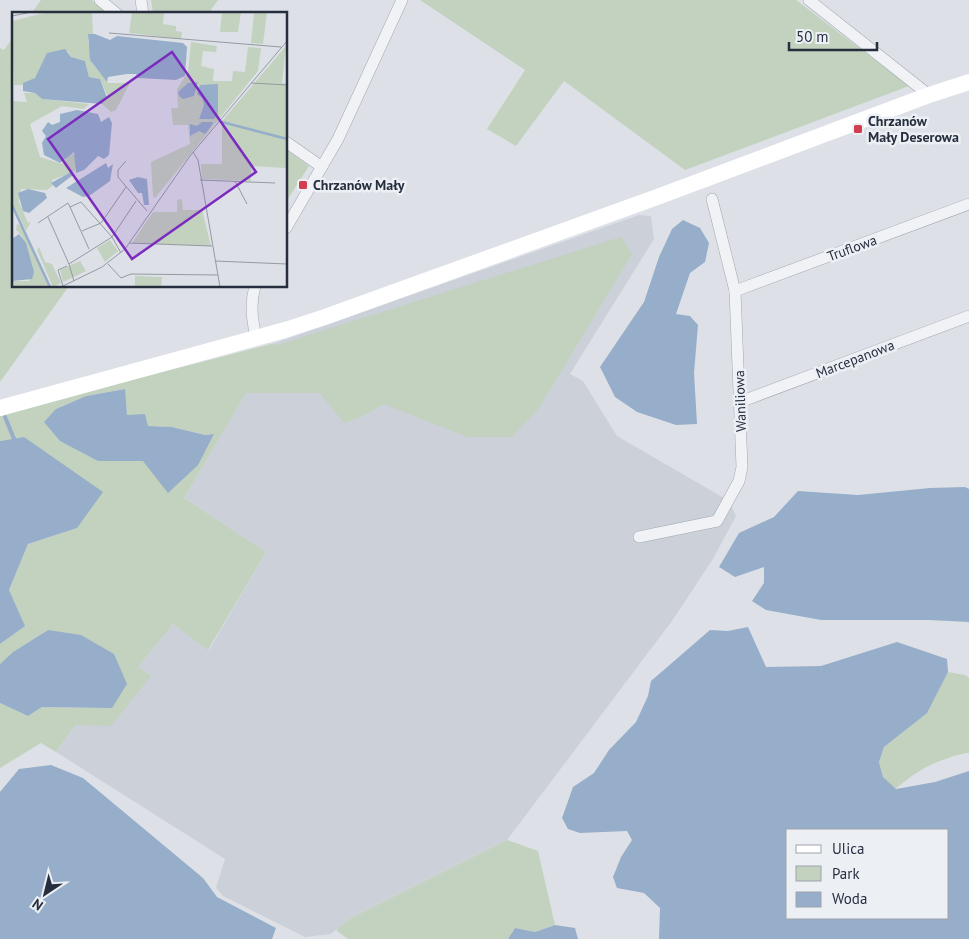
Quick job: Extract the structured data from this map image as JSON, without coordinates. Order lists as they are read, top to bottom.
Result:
{
  "streets": {
    "street": ["Truflowa", "Marcepanowa", "Waniliowa"]
  },
  "crossings": [
    ["Truflowa", "Waniliowa"],
    ["Marcepanowa", "Waniliowa"]
  ],
  "places": {
    "transit": ["Chrzanów Mały Deserowa", "Chrzanów Mały"]
  },
  "legend": ["Ulica", "Park", "Woda"],
  "scale_bar": "50 m",
  "north": "bottom left"
}
